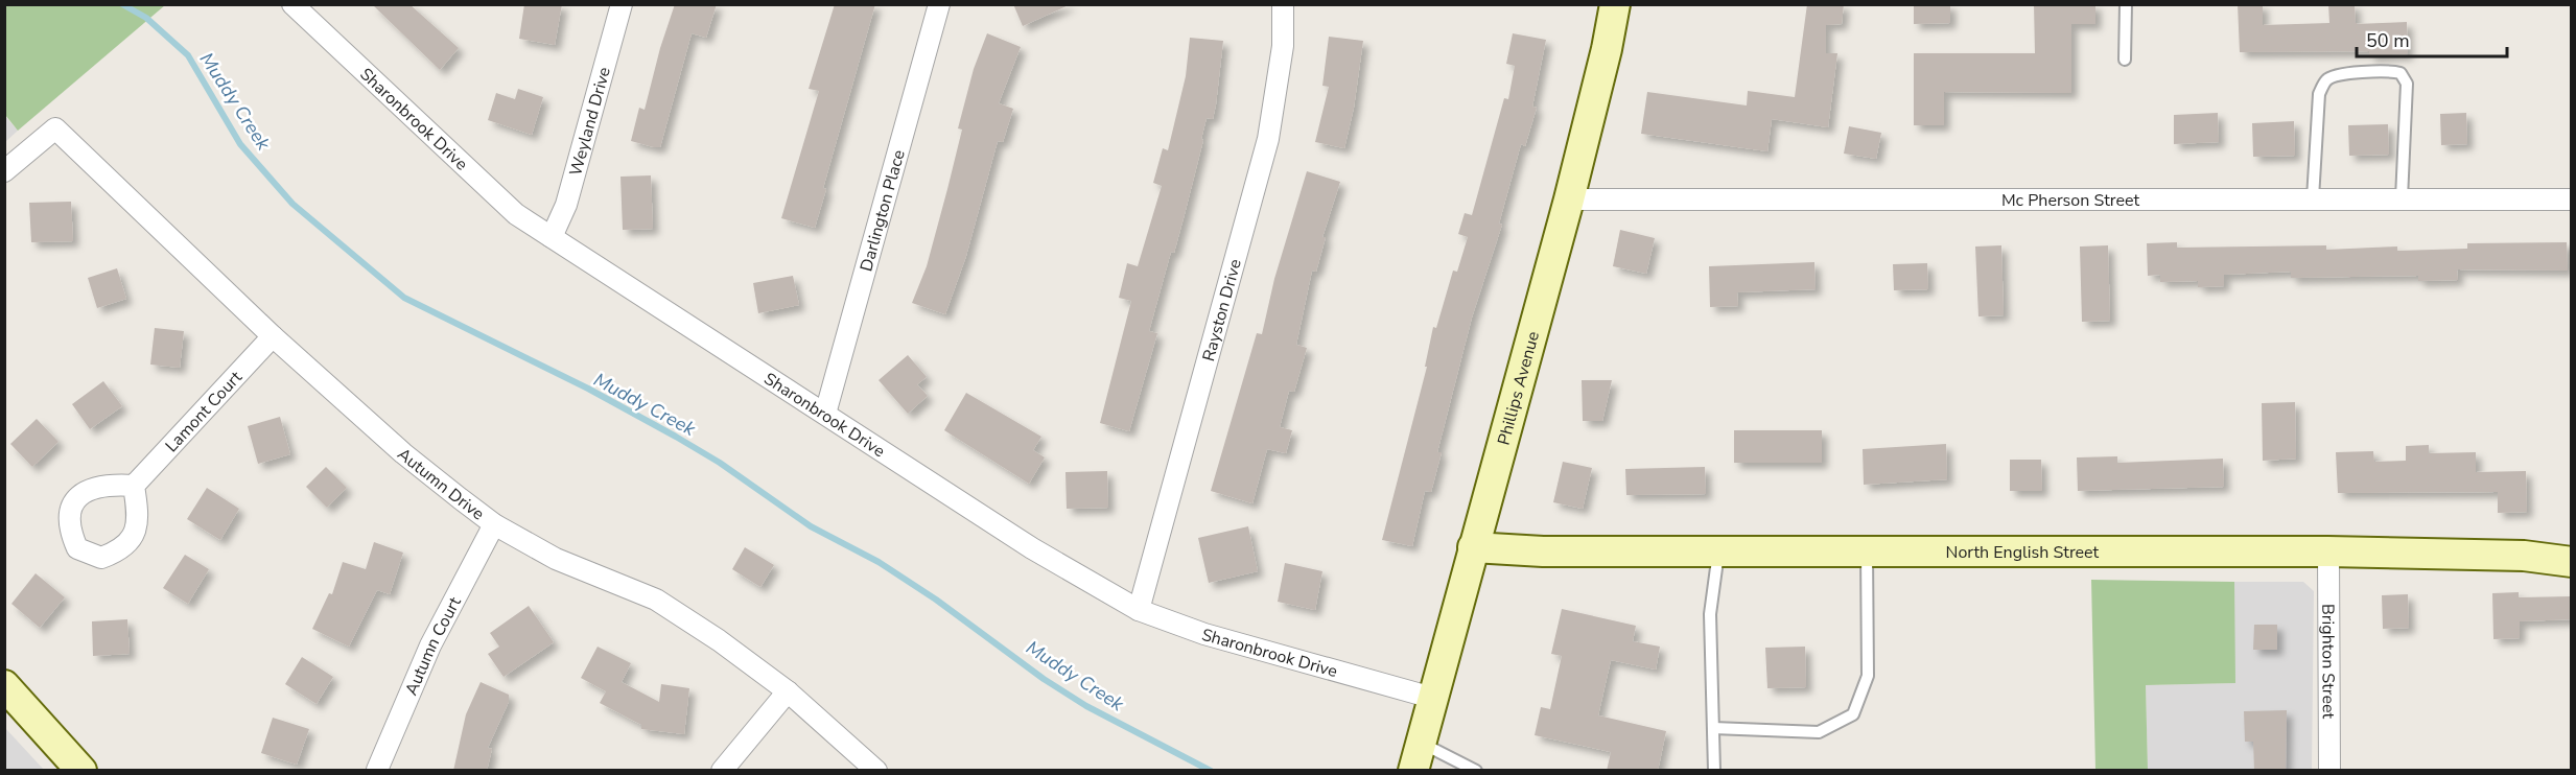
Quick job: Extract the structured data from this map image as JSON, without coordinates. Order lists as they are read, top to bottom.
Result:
{
  "streets": {
    "street": [
      "Sharonbrook Drive",
      "Weyland Drive",
      "Mc Pherson Street",
      "Darlington Place",
      "Rayston Drive",
      "Phillips Avenue",
      "Lamont Court",
      "Autumn Drive",
      "North English Street",
      "Autumn Court",
      "Brighton Street"
    ]
  },
  "crossings": [
    ["Sharonbrook Drive", "Weyland Drive"],
    ["Sharonbrook Drive", "Darlington Place"],
    ["Sharonbrook Drive", "Rayston Drive"],
    ["Sharonbrook Drive", "Phillips Avenue"],
    ["Mc Pherson Street", "Phillips Avenue"],
    ["Phillips Avenue", "North English Street"],
    ["Lamont Court", "Autumn Drive"],
    ["Autumn Drive", "Autumn Court"],
    ["North English Street", "Brighton Street"]
  ],
  "water": ["Muddy Creek"],
  "scale_bar": "50 m"
}
